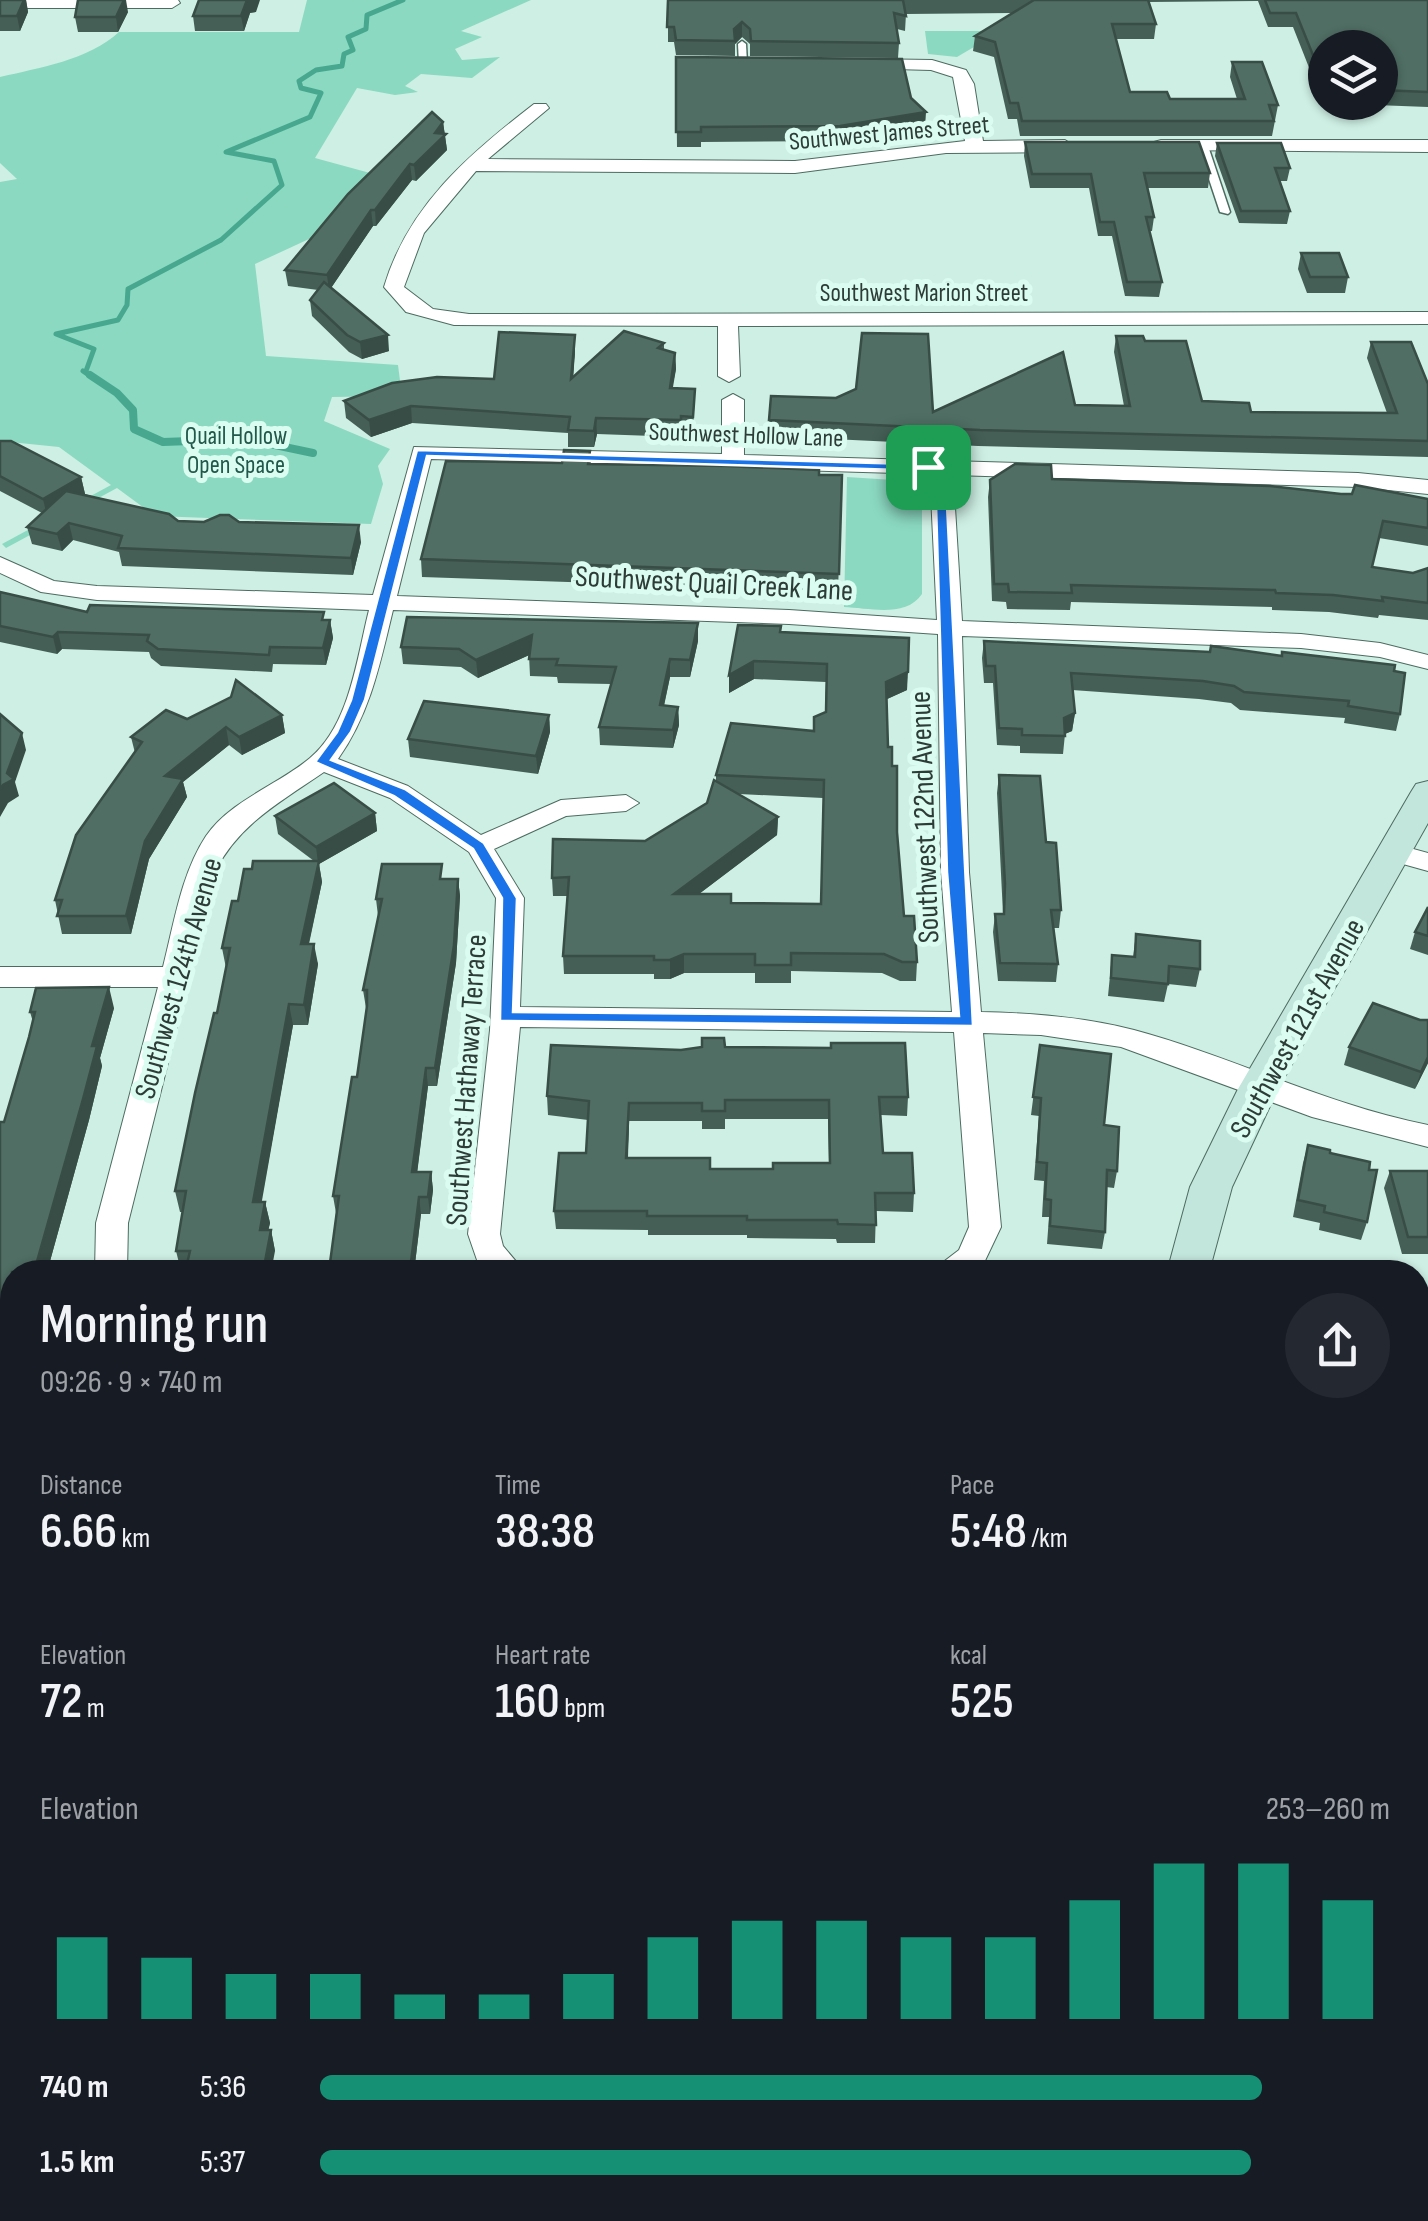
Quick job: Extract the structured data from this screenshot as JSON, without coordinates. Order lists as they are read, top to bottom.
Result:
{
  "streets": {
    "main road": ["Southwest 121st Avenue"],
    "street": [
      "Southwest James Street",
      "Southwest Marion Street",
      "Southwest Hollow Lane",
      "Southwest Quail Creek Lane",
      "Southwest 122nd Avenue",
      "Southwest 124th Avenue",
      "Southwest Hathaway Terrace"
    ]
  },
  "crossings": [
    ["Southwest James Street", "Southwest Marion Street"],
    ["Southwest Hollow Lane", "Southwest 122nd Avenue"],
    ["Southwest Hollow Lane", "Southwest 124th Avenue"],
    ["Southwest Quail Creek Lane", "Southwest 122nd Avenue"],
    ["Southwest Quail Creek Lane", "Southwest 124th Avenue"],
    ["Southwest 124th Avenue", "Southwest Hathaway Terrace"]
  ],
  "parks": ["Quail Hollow Open Space"],
  "page": {
    "heading": ["Morning run", "09:26 · 9 × 740 m"],
    "stats": [
      ["Distance", "6.66 km"],
      ["Time", "38:38"],
      ["Pace", "5:48 /km"],
      ["Elevation", "72 m"],
      ["Heart rate", "160 bpm"],
      ["kcal", "525"]
    ],
    "chart": ["Elevation", "253–260 m"],
    "list": [
      {
        "name": "740 m",
        "note": "5:36"
      },
      {
        "name": "1.5 km",
        "note": "5:37"
      }
    ]
  }
}
